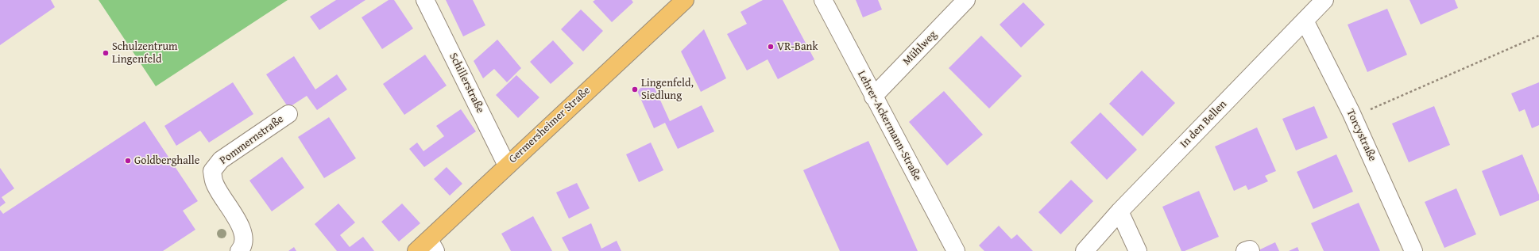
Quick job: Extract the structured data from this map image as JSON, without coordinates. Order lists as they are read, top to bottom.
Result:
{
  "streets": {
    "main road": ["Germersheimer Straße"],
    "street": [
      "Mühlweg",
      "Schillerstraße",
      "In den Bellen",
      "Lehrer-Ackermann-Straße",
      "Torcystraße",
      "Pommernstraße"
    ]
  },
  "crossings": [
    ["Mühlweg", "Lehrer-Ackermann-Straße"],
    ["Schillerstraße", "Germersheimer Straße"],
    ["In den Bellen", "Torcystraße"]
  ],
  "places": [
    "VR-Bank",
    "Schulzentrum Lingenfeld",
    "Lingenfeld, Siedlung",
    "Goldberghalle"
  ]
}
